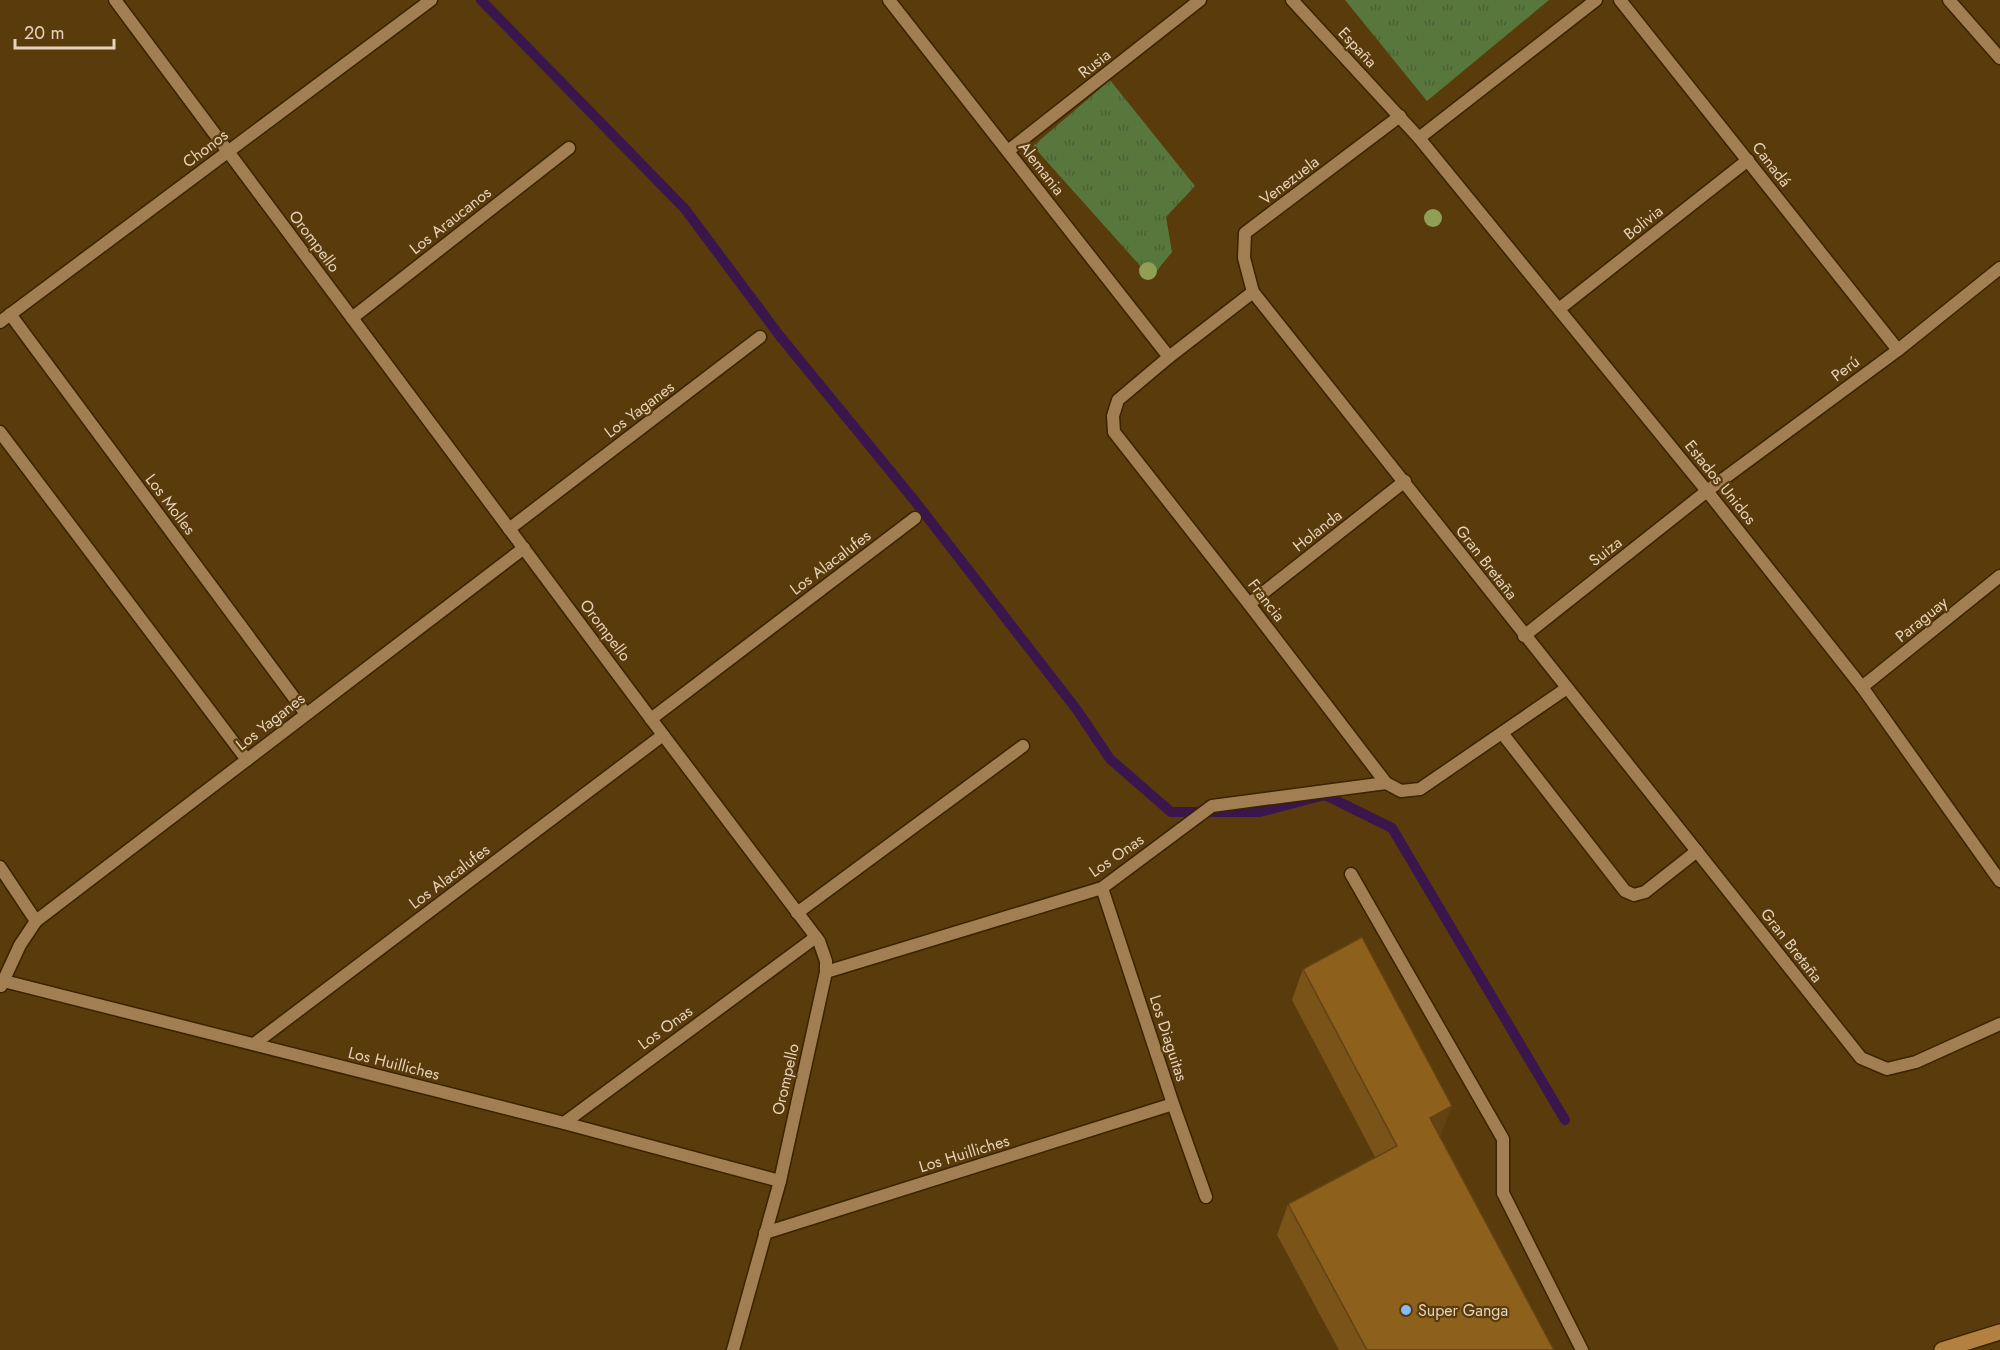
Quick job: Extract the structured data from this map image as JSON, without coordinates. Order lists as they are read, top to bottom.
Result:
{
  "streets": {
    "street": [
      "España",
      "Rusia",
      "Chonos",
      "Canadá",
      "Alemania",
      "Venezuela",
      "Los Araucanos",
      "Bolivia",
      "Orompello",
      "Perú",
      "Los Yaganes",
      "Estados Unidos",
      "Los Molles",
      "Holanda",
      "Suiza",
      "Los Alacalufes",
      "Gran Bretaña",
      "Francia",
      "Paraguay",
      "Los Onas",
      "Los Diaguitas",
      "Los Huilliches"
    ]
  },
  "crossings": [
    ["España", "Venezuela"],
    ["España", "Estados Unidos"],
    ["Rusia", "Alemania"],
    ["Chonos", "Orompello"],
    ["Chonos", "Los Molles"],
    ["Canadá", "Bolivia"],
    ["Canadá", "Perú"],
    ["Alemania", "Francia"],
    ["Venezuela", "Estados Unidos"],
    ["Venezuela", "Gran Bretaña"],
    ["Venezuela", "Francia"],
    ["Los Araucanos", "Orompello"],
    ["Bolivia", "Estados Unidos"],
    ["Orompello", "Los Yaganes"],
    ["Orompello", "Los Alacalufes"],
    ["Orompello", "Los Onas"],
    ["Orompello", "Los Huilliches"],
    ["Perú", "Estados Unidos"],
    ["Perú", "Suiza"],
    ["Los Yaganes", "Los Molles"],
    ["Los Yaganes", "Los Huilliches"],
    ["Estados Unidos", "Suiza"],
    ["Estados Unidos", "Paraguay"],
    ["Holanda", "Gran Bretaña"],
    ["Holanda", "Francia"],
    ["Suiza", "Gran Bretaña"],
    ["Los Alacalufes", "Los Huilliches"],
    ["Gran Bretaña", "Francia"],
    ["Francia", "Los Onas"],
    ["Los Onas", "Los Diaguitas"],
    ["Los Onas", "Los Huilliches"],
    ["Los Diaguitas", "Los Huilliches"]
  ],
  "places": ["Super Ganga"],
  "scale_bar": "20 m"
}
